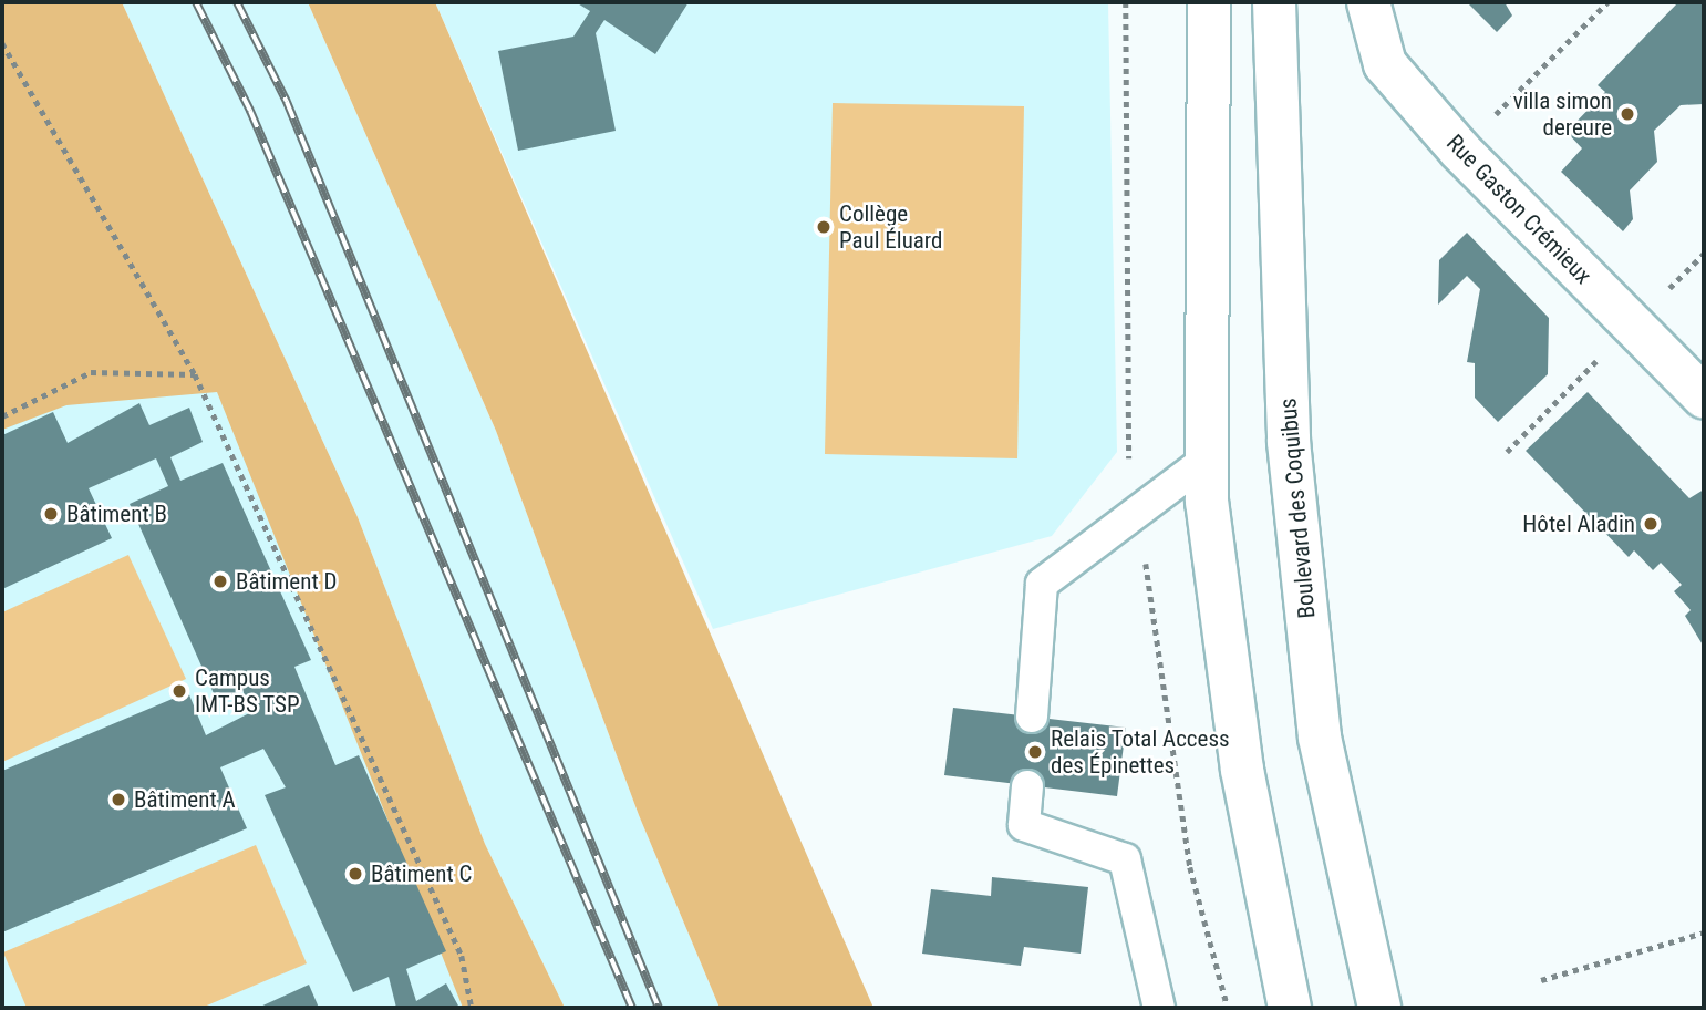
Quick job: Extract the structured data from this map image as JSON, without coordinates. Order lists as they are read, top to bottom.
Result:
{
  "streets": {
    "main road": ["Rue Gaston Crémieux", "Boulevard des Coquibus"]
  },
  "places": [
    "villa simon dereure",
    "Collège Paul Éluard",
    "Bâtiment B",
    "Hôtel Aladin",
    "Bâtiment D",
    "Campus IMT-BS TSP",
    "Relais Total Access des Épinettes",
    "Bâtiment A",
    "Bâtiment C"
  ]
}
